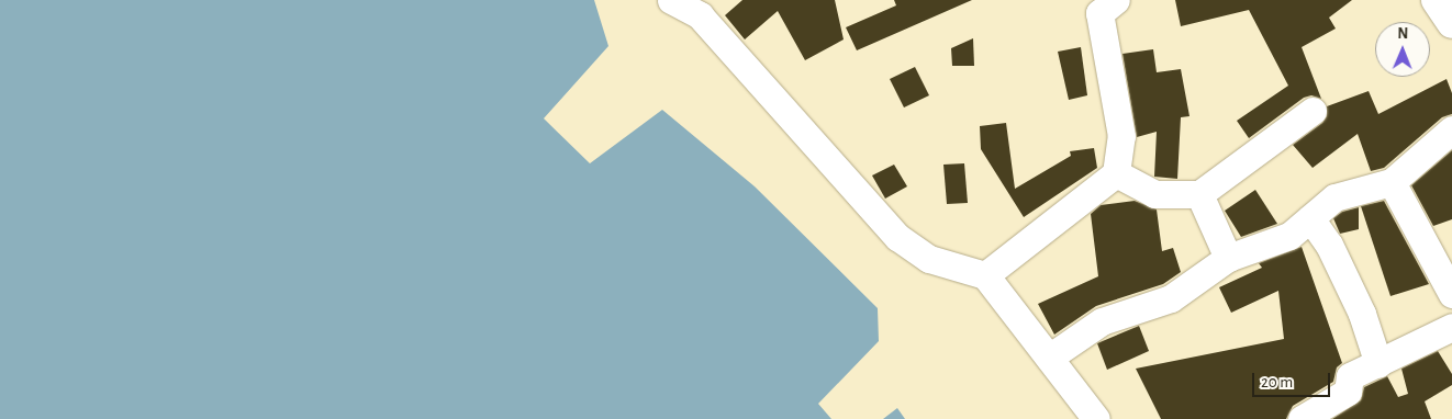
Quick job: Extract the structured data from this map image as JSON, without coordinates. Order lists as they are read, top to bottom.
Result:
{
  "scale_bar": "20 m",
  "north": "top"
}
